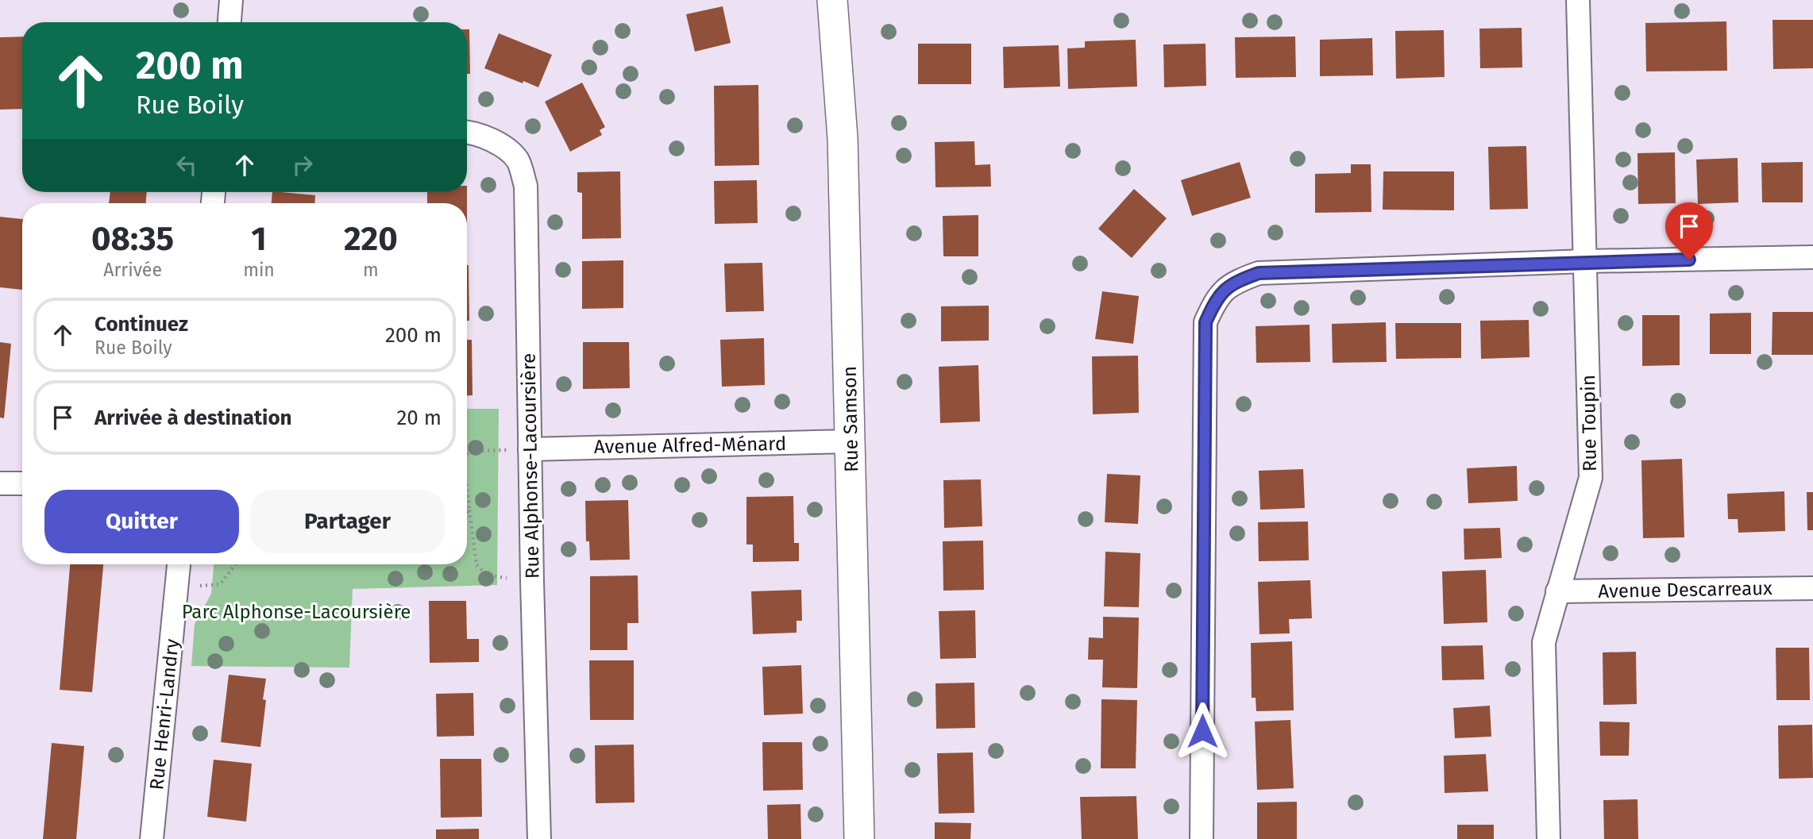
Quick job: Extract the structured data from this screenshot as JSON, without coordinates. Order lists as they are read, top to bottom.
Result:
{
  "streets": {
    "street": [
      "Rue Samson",
      "Rue Toupin",
      "Avenue Alfred-Ménard",
      "Rue Alphonse-Lacoursière",
      "Avenue Descarreaux",
      "Rue Henri-Landry"
    ]
  },
  "crossings": [
    ["Rue Samson", "Avenue Alfred-Ménard"],
    ["Rue Toupin", "Avenue Descarreaux"],
    ["Avenue Alfred-Ménard", "Rue Alphonse-Lacoursière"]
  ],
  "parks": ["Parc Alphonse-Lacoursière"],
  "page": {
    "turn": ["200 m", "Rue Boily"],
    "eta": [
      "08:35",
      "Arrivée",
      "1",
      "min",
      "220",
      "m"
    ],
    "list": [
      {
        "name": "Continuez",
        "note": "Rue Boily",
        "value": "200 m"
      },
      {
        "name": "Arrivée à destination",
        "value": "20 m"
      }
    ],
    "buttons": ["Quitter", "Partager"]
  }
}
